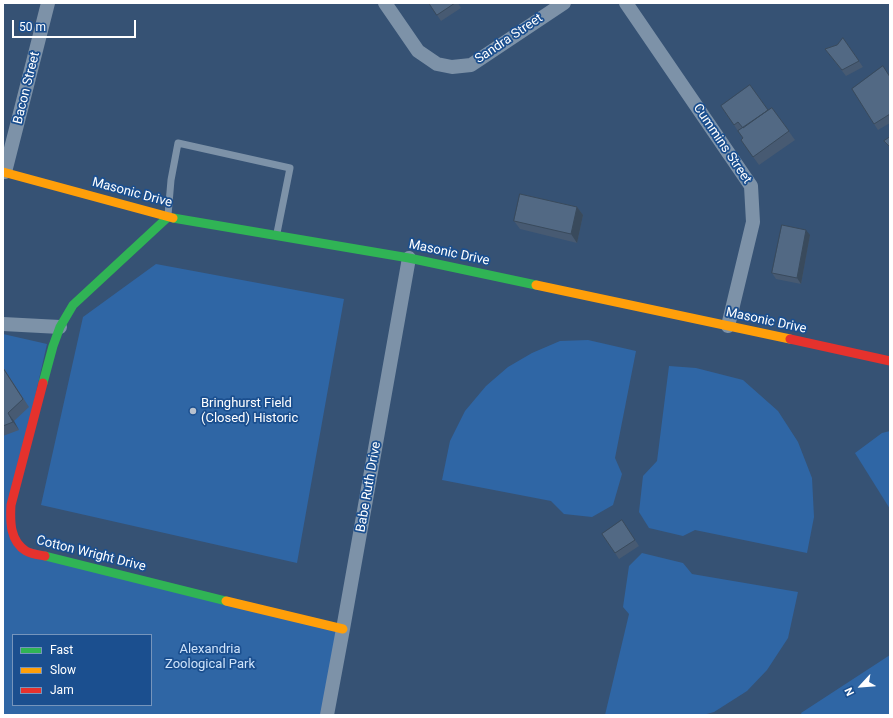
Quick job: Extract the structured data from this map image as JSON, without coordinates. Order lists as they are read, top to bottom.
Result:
{
  "streets": {
    "main road": ["Masonic Drive", "Cotton Wright Drive"],
    "street": [
      "Sandra Street",
      "Bacon Street",
      "Cummins Street",
      "Babe Ruth Drive"
    ]
  },
  "crossings": [
    ["Bacon Street", "Masonic Drive"],
    ["Cummins Street", "Masonic Drive"],
    ["Masonic Drive", "Babe Ruth Drive"],
    ["Masonic Drive", "Cotton Wright Drive"],
    ["Babe Ruth Drive", "Cotton Wright Drive"]
  ],
  "parks": ["Alexandria Zoological Park"],
  "places": ["Bringhurst Field (Closed) Historic"],
  "legend": ["Fast", "Slow", "Jam"],
  "scale_bar": "50 m",
  "north": "bottom left"
}
